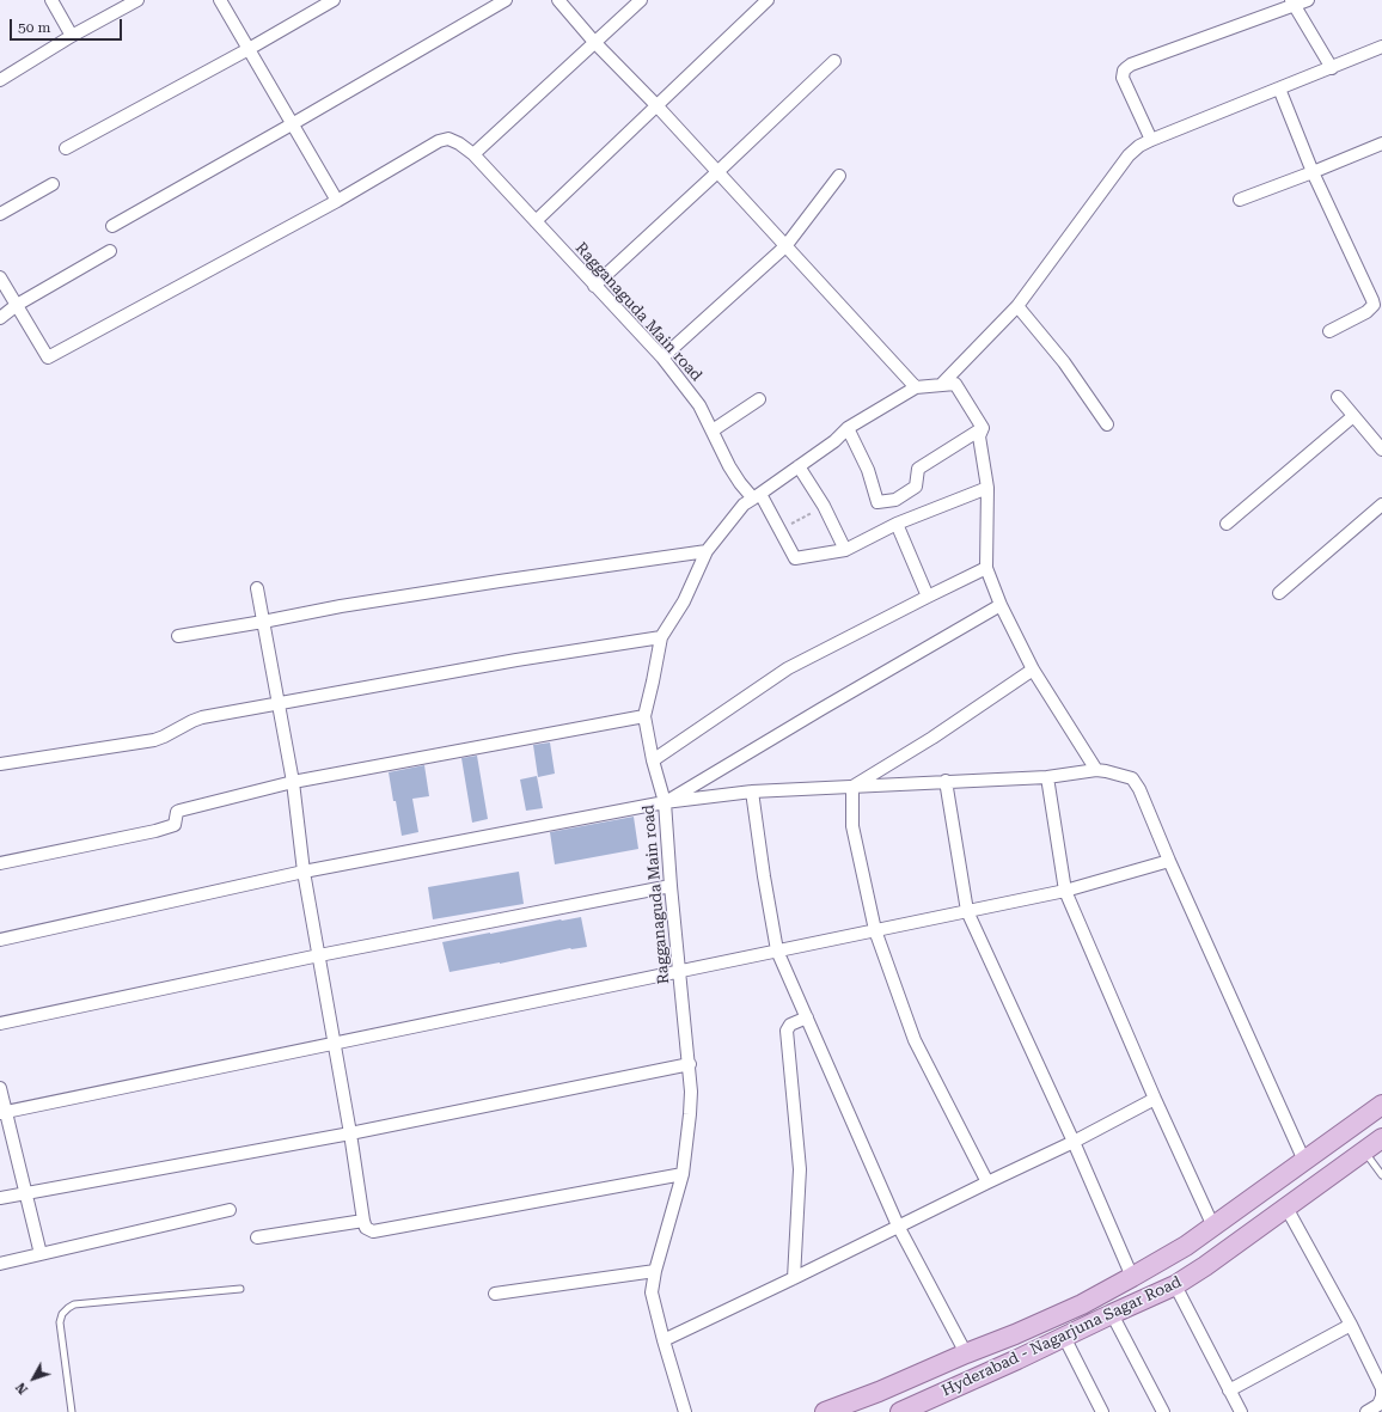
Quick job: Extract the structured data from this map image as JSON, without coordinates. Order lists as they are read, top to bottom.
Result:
{
  "streets": {
    "main road": ["Hyderabad - Nagarjuna Sagar Road"],
    "street": ["Ragganaguda Main road"]
  },
  "scale_bar": "50 m",
  "north": "bottom left"
}
